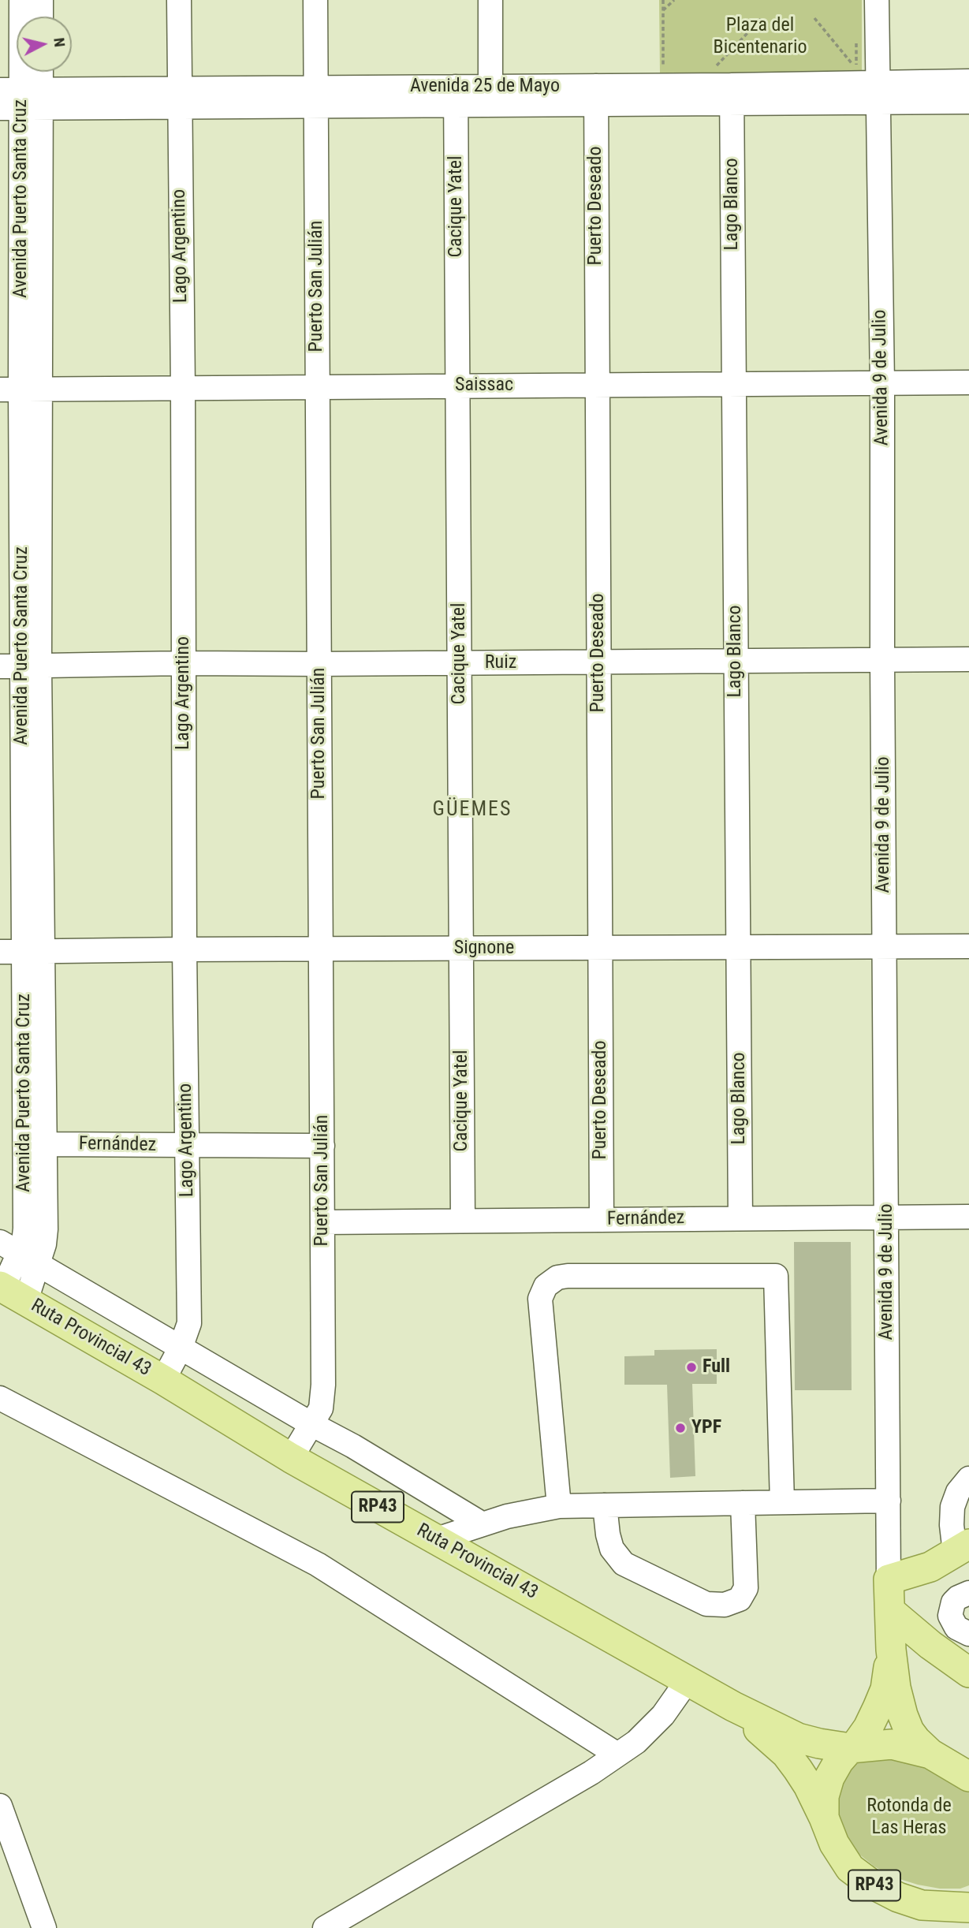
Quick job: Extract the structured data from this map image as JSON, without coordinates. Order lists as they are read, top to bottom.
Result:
{
  "streets": {
    "main road": ["Avenida 9 de Julio", "Ruta Provincial 43", "RP43"],
    "street": [
      "Avenida 25 de Mayo",
      "Avenida Puerto Santa Cruz",
      "Lago Blanco",
      "Puerto Deseado",
      "Cacique Yatel",
      "Lago Argentino",
      "Puerto San Julián",
      "Saissac",
      "Ruiz",
      "Signone",
      "Fernández"
    ]
  },
  "crossings": [
    ["Avenida 25 de Mayo", "Avenida Puerto Santa Cruz"],
    ["Avenida 25 de Mayo", "Lago Blanco"],
    ["Avenida 25 de Mayo", "Puerto Deseado"],
    ["Avenida 25 de Mayo", "Cacique Yatel"],
    ["Avenida 25 de Mayo", "Lago Argentino"],
    ["Avenida 25 de Mayo", "Puerto San Julián"],
    ["Avenida 25 de Mayo", "Avenida 9 de Julio"],
    ["Avenida Puerto Santa Cruz", "Saissac"],
    ["Avenida Puerto Santa Cruz", "Ruiz"],
    ["Avenida Puerto Santa Cruz", "Signone"],
    ["Avenida Puerto Santa Cruz", "Fernández"],
    ["Avenida Puerto Santa Cruz", "Ruta Provincial 43"],
    ["Lago Blanco", "Saissac"],
    ["Lago Blanco", "Ruiz"],
    ["Lago Blanco", "Signone"],
    ["Lago Blanco", "Fernández"],
    ["Puerto Deseado", "Saissac"],
    ["Puerto Deseado", "Ruiz"],
    ["Puerto Deseado", "Signone"],
    ["Puerto Deseado", "Fernández"],
    ["Cacique Yatel", "Saissac"],
    ["Cacique Yatel", "Ruiz"],
    ["Cacique Yatel", "Signone"],
    ["Cacique Yatel", "Fernández"],
    ["Lago Argentino", "Saissac"],
    ["Lago Argentino", "Ruiz"],
    ["Lago Argentino", "Signone"],
    ["Lago Argentino", "Fernández"],
    ["Lago Argentino", "Ruta Provincial 43"],
    ["Puerto San Julián", "Saissac"],
    ["Puerto San Julián", "Ruiz"],
    ["Puerto San Julián", "Signone"],
    ["Puerto San Julián", "Fernández"],
    ["Puerto San Julián", "Ruta Provincial 43"],
    ["Avenida 9 de Julio", "Saissac"],
    ["Avenida 9 de Julio", "Ruiz"],
    ["Avenida 9 de Julio", "Signone"],
    ["Avenida 9 de Julio", "Fernández"],
    ["Ruta Provincial 43", "RP43"]
  ],
  "districts": ["GÜEMES"],
  "parks": ["Plaza del Bicentenario", "Rotonda de Las Heras"],
  "places": ["Full", "YPF"],
  "north": "right"
}
